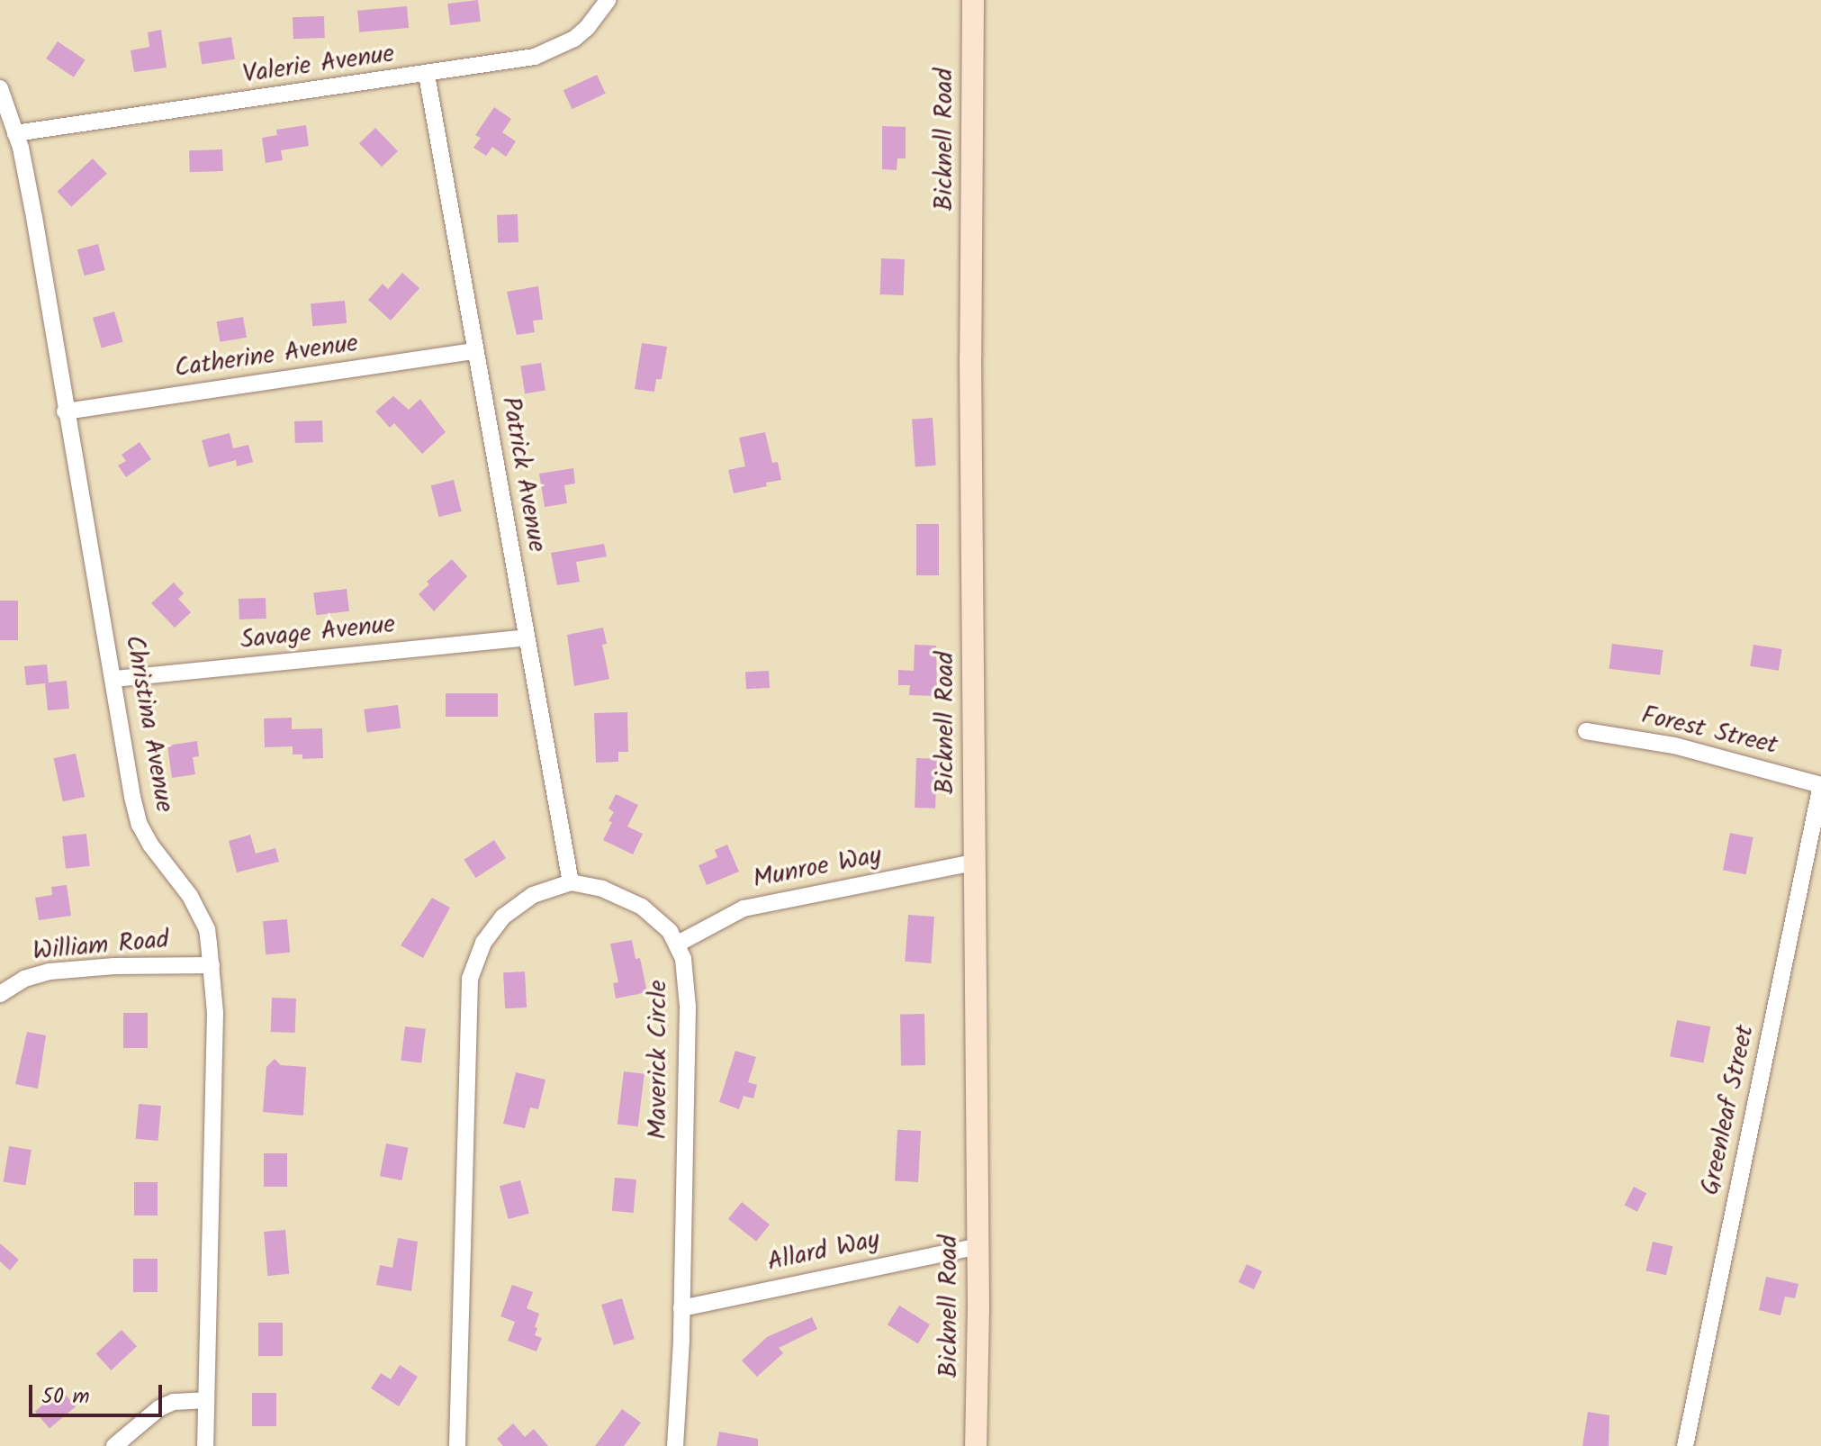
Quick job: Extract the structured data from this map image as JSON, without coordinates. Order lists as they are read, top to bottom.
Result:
{
  "streets": {
    "street": [
      "Valerie Avenue",
      "Bicknell Road",
      "Catherine Avenue",
      "Patrick Avenue",
      "Savage Avenue",
      "Christina Avenue",
      "Forest Street",
      "Munroe Way",
      "William Road",
      "Maverick Circle",
      "Greenleaf Street",
      "Allard Way"
    ]
  },
  "crossings": [
    ["Valerie Avenue", "Patrick Avenue"],
    ["Valerie Avenue", "Christina Avenue"],
    ["Bicknell Road", "Munroe Way"],
    ["Bicknell Road", "Allard Way"],
    ["Catherine Avenue", "Patrick Avenue"],
    ["Catherine Avenue", "Christina Avenue"],
    ["Patrick Avenue", "Savage Avenue"],
    ["Patrick Avenue", "Maverick Circle"],
    ["Savage Avenue", "Christina Avenue"],
    ["Christina Avenue", "William Road"],
    ["Forest Street", "Greenleaf Street"],
    ["Munroe Way", "Maverick Circle"],
    ["Maverick Circle", "Allard Way"]
  ],
  "scale_bar": "50 m"
}
